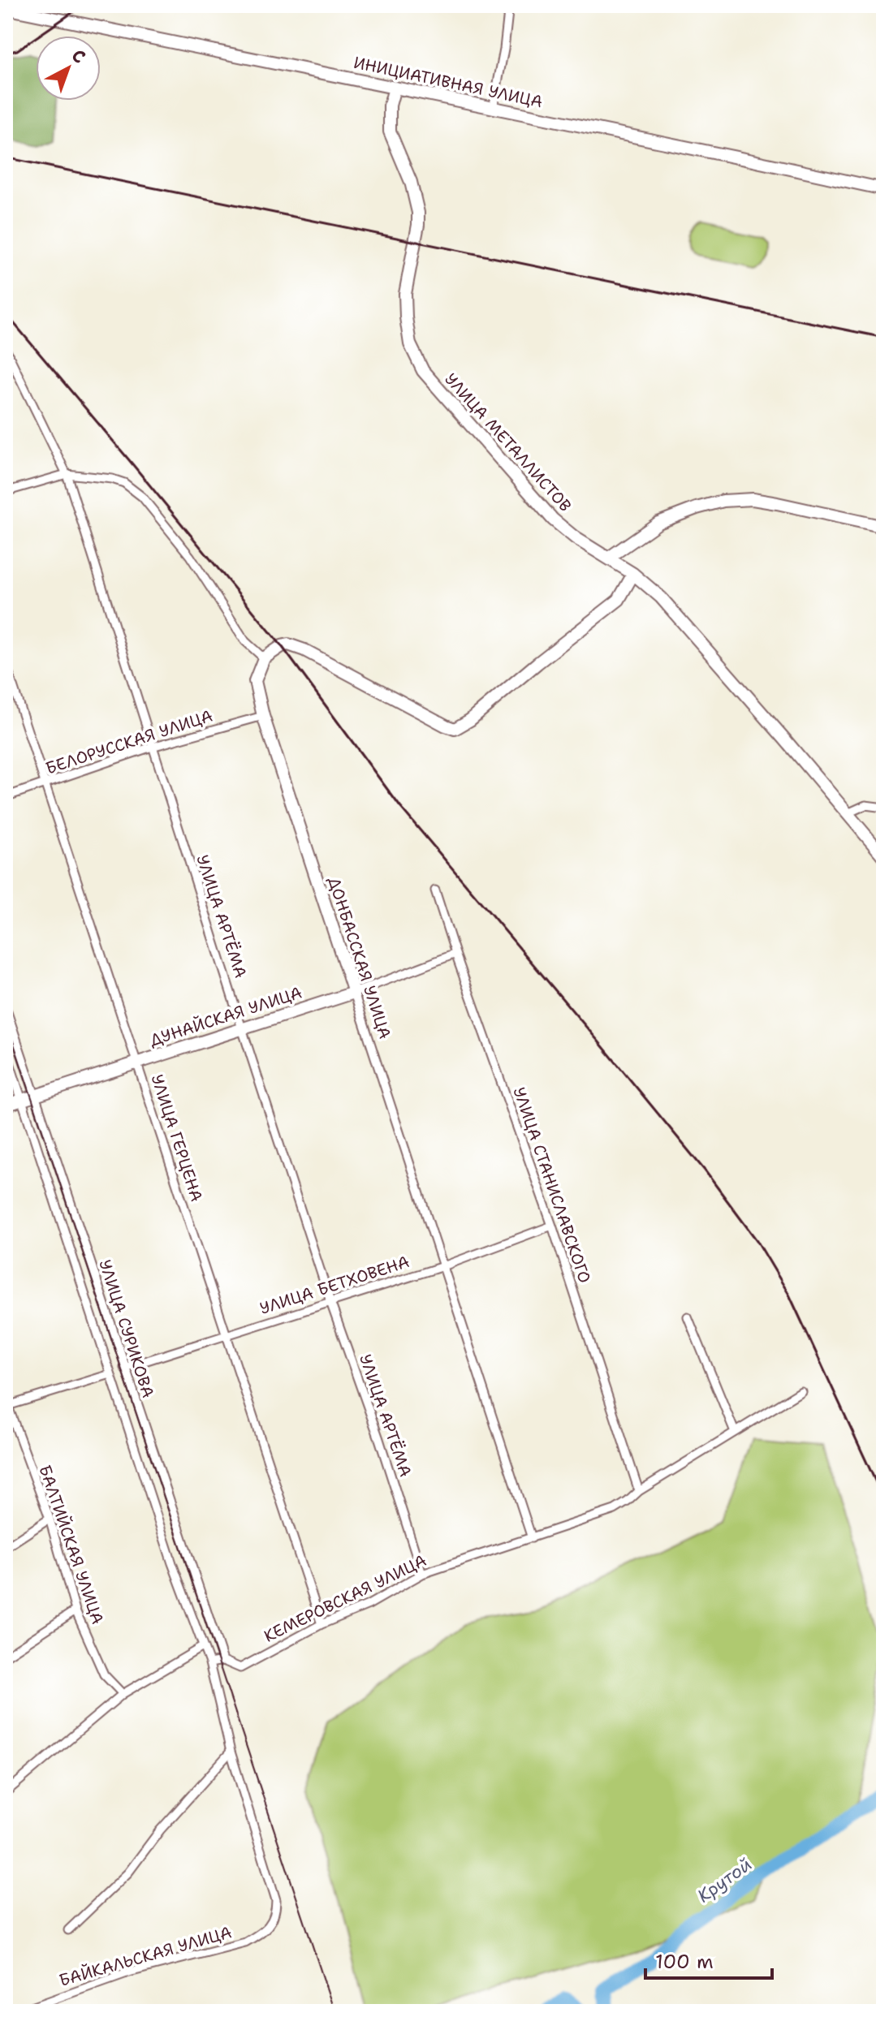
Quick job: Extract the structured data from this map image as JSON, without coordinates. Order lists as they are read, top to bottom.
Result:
{
  "streets": {
    "main road": [
      "ИНИЦИАТИВНАЯ УЛИЦА",
      "УЛИЦА МЕТАЛЛИСТОВ",
      "ДОНБАССКАЯ УЛИЦА",
      "ДУНАЙСКАЯ УЛИЦА"
    ],
    "street": [
      "БЕЛОРУССКАЯ УЛИЦА",
      "УЛИЦА АРТЁМА",
      "УЛИЦА ГЕРЦЕНА",
      "УЛИЦА СТАНИСЛАВСКОГО",
      "УЛИЦА БЕТХОВЕНА",
      "УЛИЦА СУРИКОВА",
      "БАЛТИЙСКАЯ УЛИЦА",
      "КЕМЕРОВСКАЯ УЛИЦА",
      "БАЙКАЛЬСКАЯ УЛИЦА"
    ]
  },
  "crossings": [
    ["ИНИЦИАТИВНАЯ УЛИЦА", "УЛИЦА МЕТАЛЛИСТОВ"],
    ["БЕЛОРУССКАЯ УЛИЦА", "УЛИЦА АРТЁМА"],
    ["БЕЛОРУССКАЯ УЛИЦА", "ДОНБАССКАЯ УЛИЦА"],
    ["БЕЛОРУССКАЯ УЛИЦА", "УЛИЦА ГЕРЦЕНА"],
    ["УЛИЦА АРТЁМА", "ДУНАЙСКАЯ УЛИЦА"],
    ["УЛИЦА АРТЁМА", "УЛИЦА БЕТХОВЕНА"],
    ["УЛИЦА АРТЁМА", "КЕМЕРОВСКАЯ УЛИЦА"],
    ["ДОНБАССКАЯ УЛИЦА", "ДУНАЙСКАЯ УЛИЦА"],
    ["ДОНБАССКАЯ УЛИЦА", "УЛИЦА БЕТХОВЕНА"],
    ["ДОНБАССКАЯ УЛИЦА", "КЕМЕРОВСКАЯ УЛИЦА"],
    ["ДУНАЙСКАЯ УЛИЦА", "УЛИЦА ГЕРЦЕНА"],
    ["ДУНАЙСКАЯ УЛИЦА", "УЛИЦА СТАНИСЛАВСКОГО"],
    ["ДУНАЙСКАЯ УЛИЦА", "УЛИЦА СУРИКОВА"],
    ["УЛИЦА ГЕРЦЕНА", "УЛИЦА БЕТХОВЕНА"],
    ["УЛИЦА ГЕРЦЕНА", "КЕМЕРОВСКАЯ УЛИЦА"],
    ["УЛИЦА СТАНИСЛАВСКОГО", "УЛИЦА БЕТХОВЕНА"],
    ["УЛИЦА СТАНИСЛАВСКОГО", "КЕМЕРОВСКАЯ УЛИЦА"],
    ["УЛИЦА БЕТХОВЕНА", "УЛИЦА СУРИКОВА"],
    ["УЛИЦА СУРИКОВА", "КЕМЕРОВСКАЯ УЛИЦА"],
    ["УЛИЦА СУРИКОВА", "БАЙКАЛЬСКАЯ УЛИЦА"]
  ],
  "water": ["Крутой"],
  "scale_bar": "100 m",
  "north": "top right"
}
